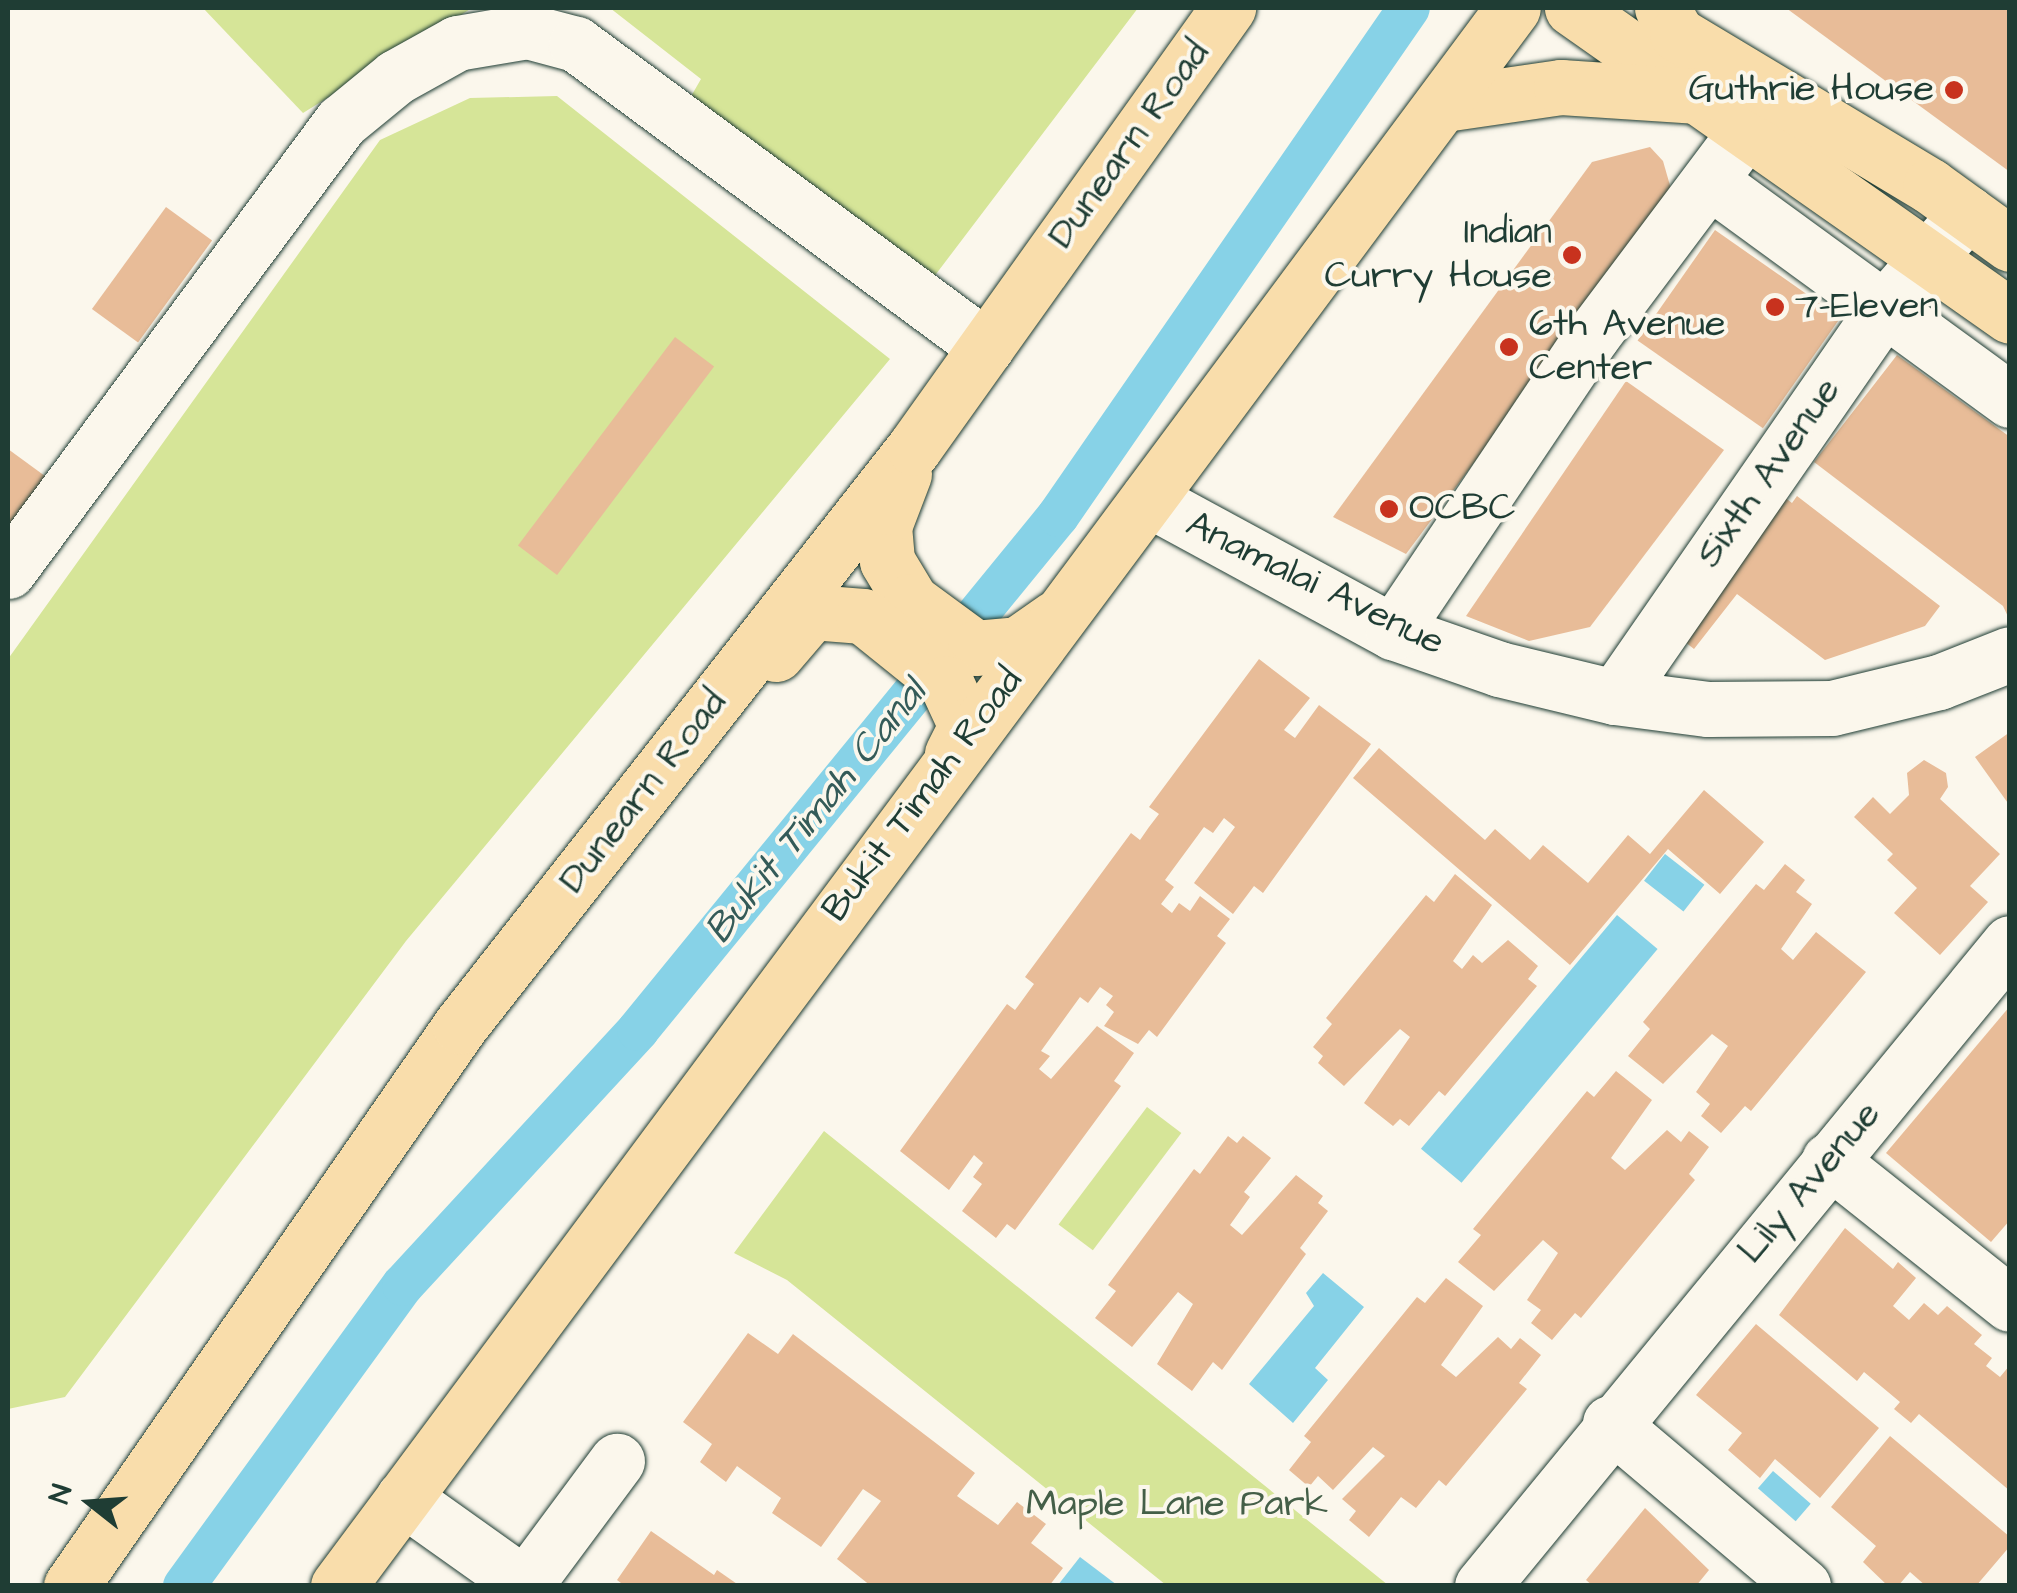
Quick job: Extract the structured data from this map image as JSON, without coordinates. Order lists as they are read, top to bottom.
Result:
{
  "streets": {
    "main road": ["Dunearn Road", "Sixth Avenue", "Bukit Timah Road"],
    "street": ["Anamalai Avenue", "Lily Avenue"]
  },
  "crossings": [
    ["Sixth Avenue", "Anamalai Avenue"],
    ["Anamalai Avenue", "Bukit Timah Road"]
  ],
  "water": ["Bukit Timah Canal"],
  "parks": ["Maple Lane Park"],
  "places": [
    "Guthrie House",
    "Indian Curry House",
    "7-Eleven",
    "6th Avenue Center",
    "OCBC"
  ],
  "north": "left"
}
